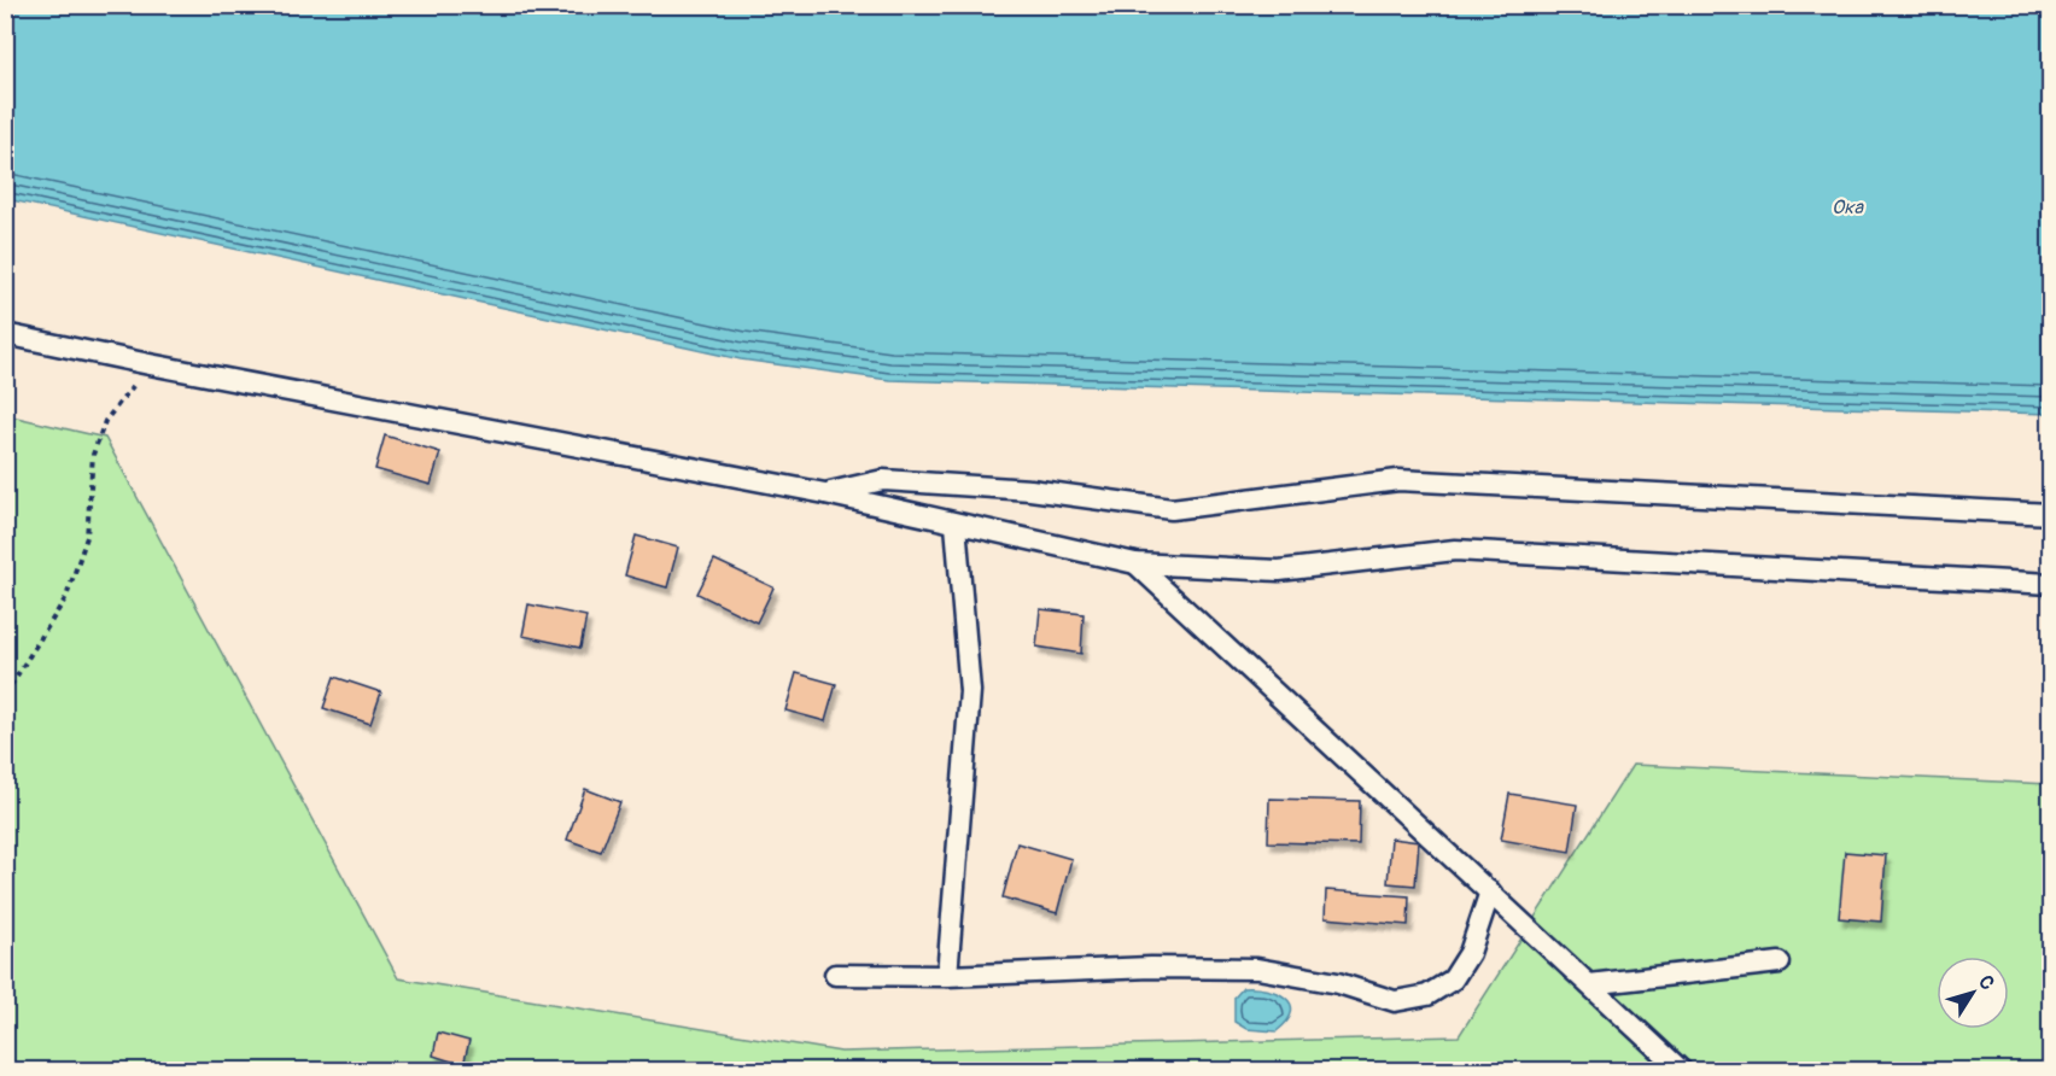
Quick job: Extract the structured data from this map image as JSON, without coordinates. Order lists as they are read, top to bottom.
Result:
{
  "water": ["Ока"],
  "north": "top right"
}
